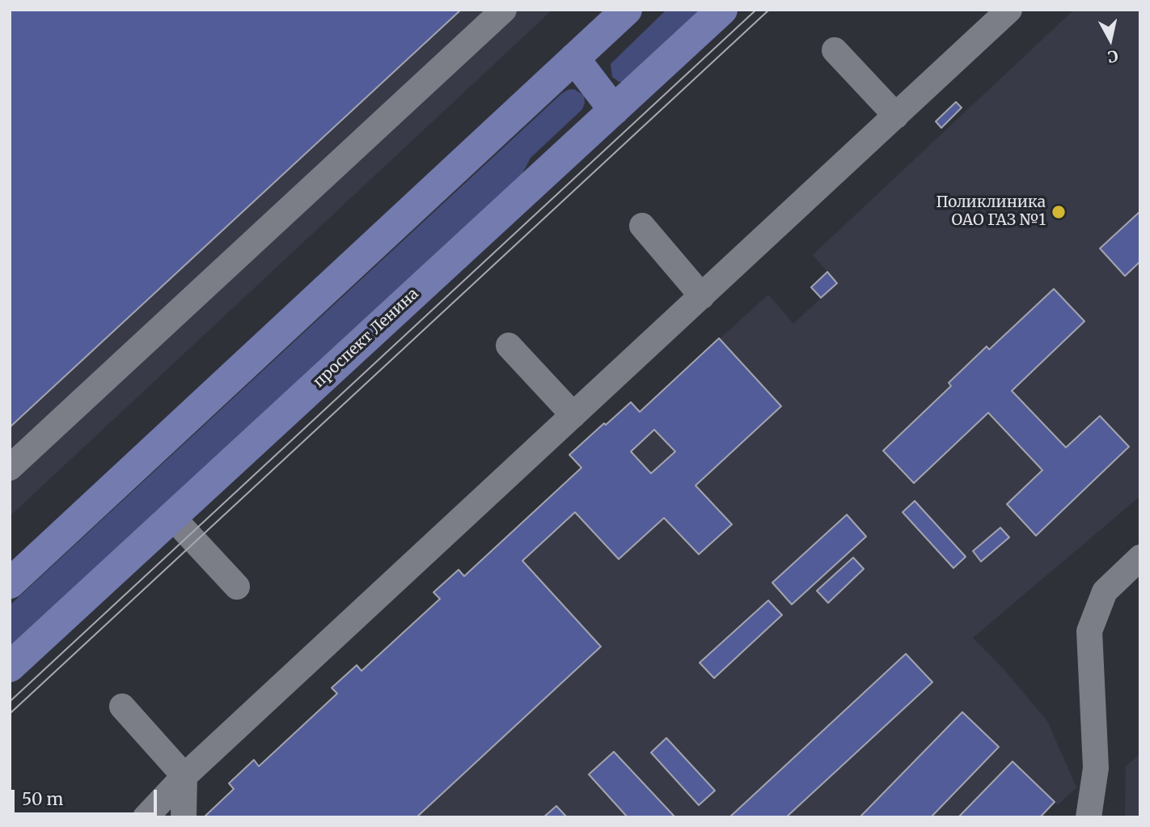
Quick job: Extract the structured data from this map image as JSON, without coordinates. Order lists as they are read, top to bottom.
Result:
{
  "streets": {
    "main road": ["проспект Ленина"]
  },
  "places": ["Поликлиника ОАО ГАЗ №1"],
  "scale_bar": "50 m",
  "north": "bottom"
}
